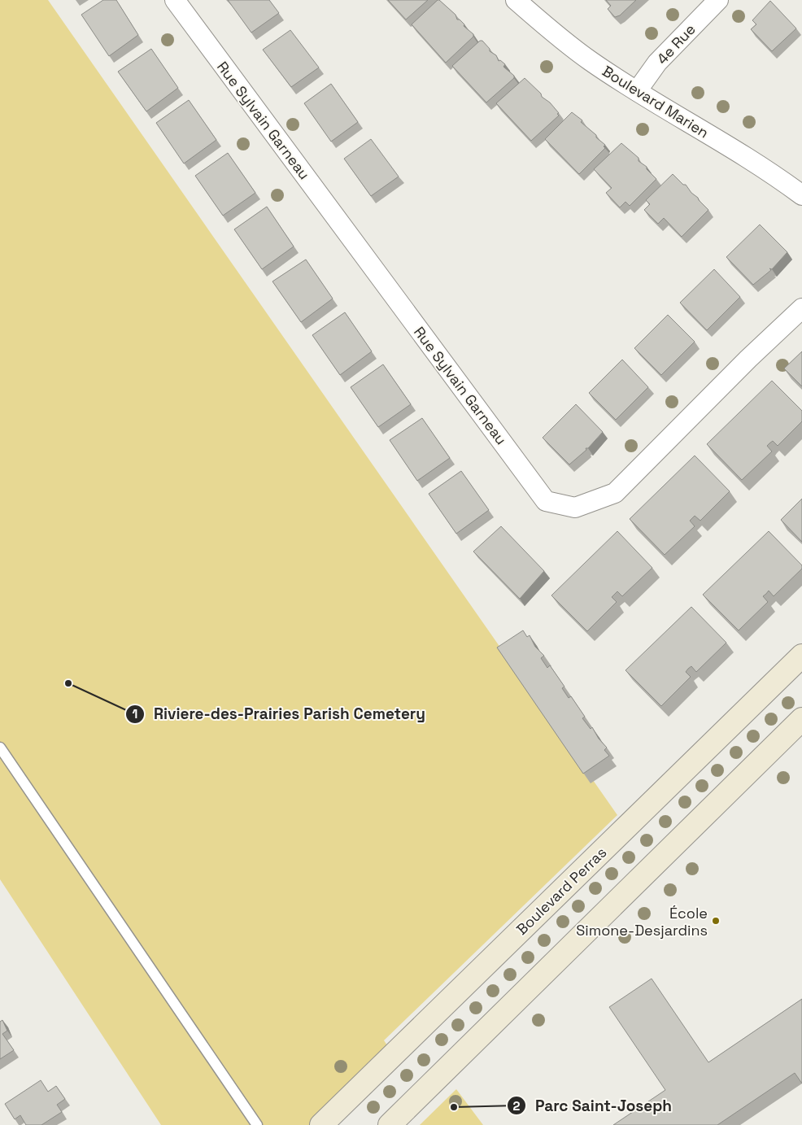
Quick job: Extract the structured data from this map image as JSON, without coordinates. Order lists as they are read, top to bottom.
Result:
{
  "streets": {
    "main road": ["Boulevard Perras"],
    "street": ["4e Rue", "Boulevard Marien", "Rue Sylvain Garneau"]
  },
  "crossings": [
    ["4e Rue", "Boulevard Marien"]
  ],
  "places": ["Riviere-des-Prairies Parish Cemetery", "École Simone-Desjardins", "Parc Saint-Joseph"]
}
